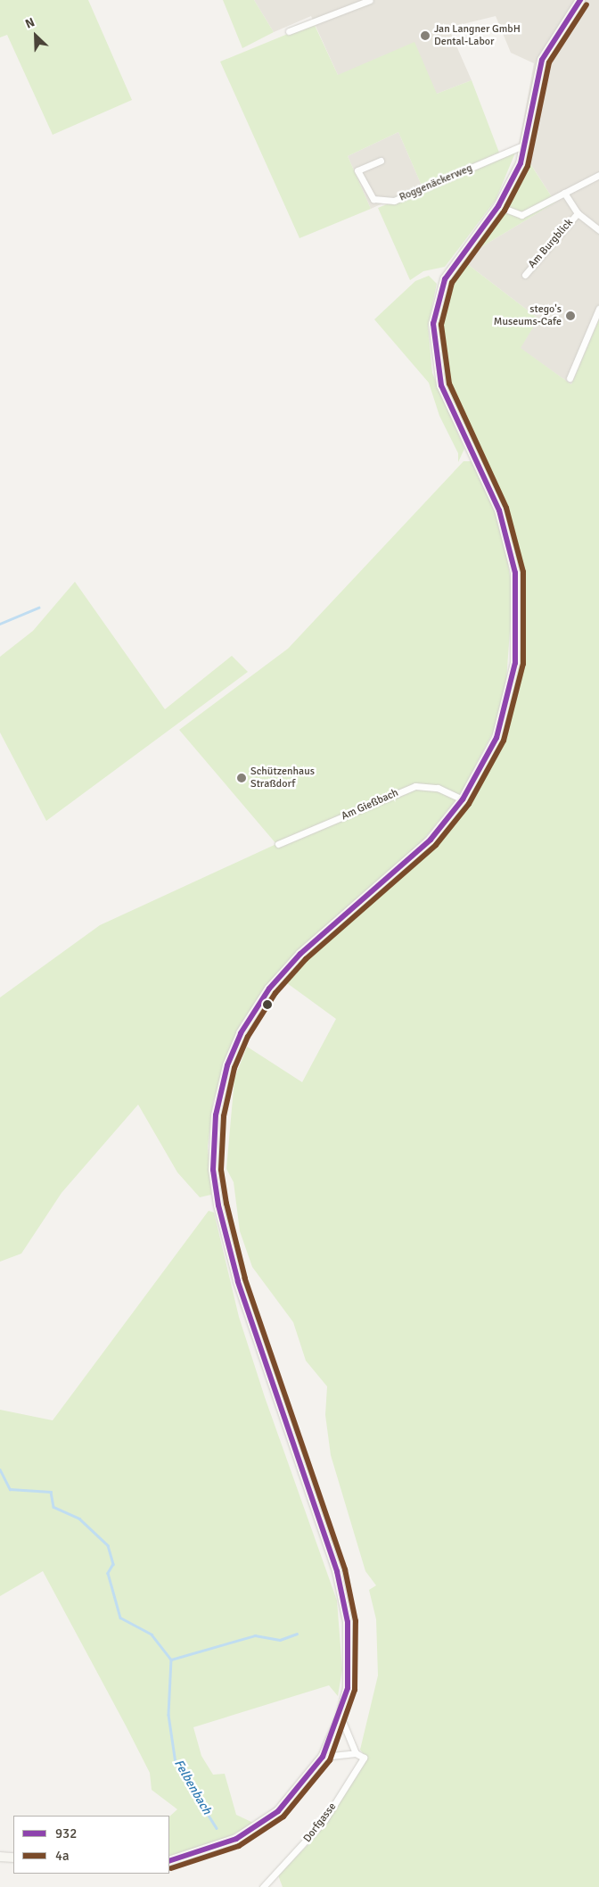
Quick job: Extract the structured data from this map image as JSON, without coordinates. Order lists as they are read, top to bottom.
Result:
{
  "streets": {
    "street": [
      "Roggenäckerweg",
      "Am Burgblick",
      "Am Gießbach",
      "Dorfgasse"
    ]
  },
  "water": ["Felbenbach"],
  "places": ["Jan Langner GmbH Dental-Labor", "stego's Museums-Cafe", "Schützenhaus Straßdorf"],
  "lines": ["transit line 932", "transit line 4a"],
  "legend": ["932", "4a"],
  "north": "top left"
}
